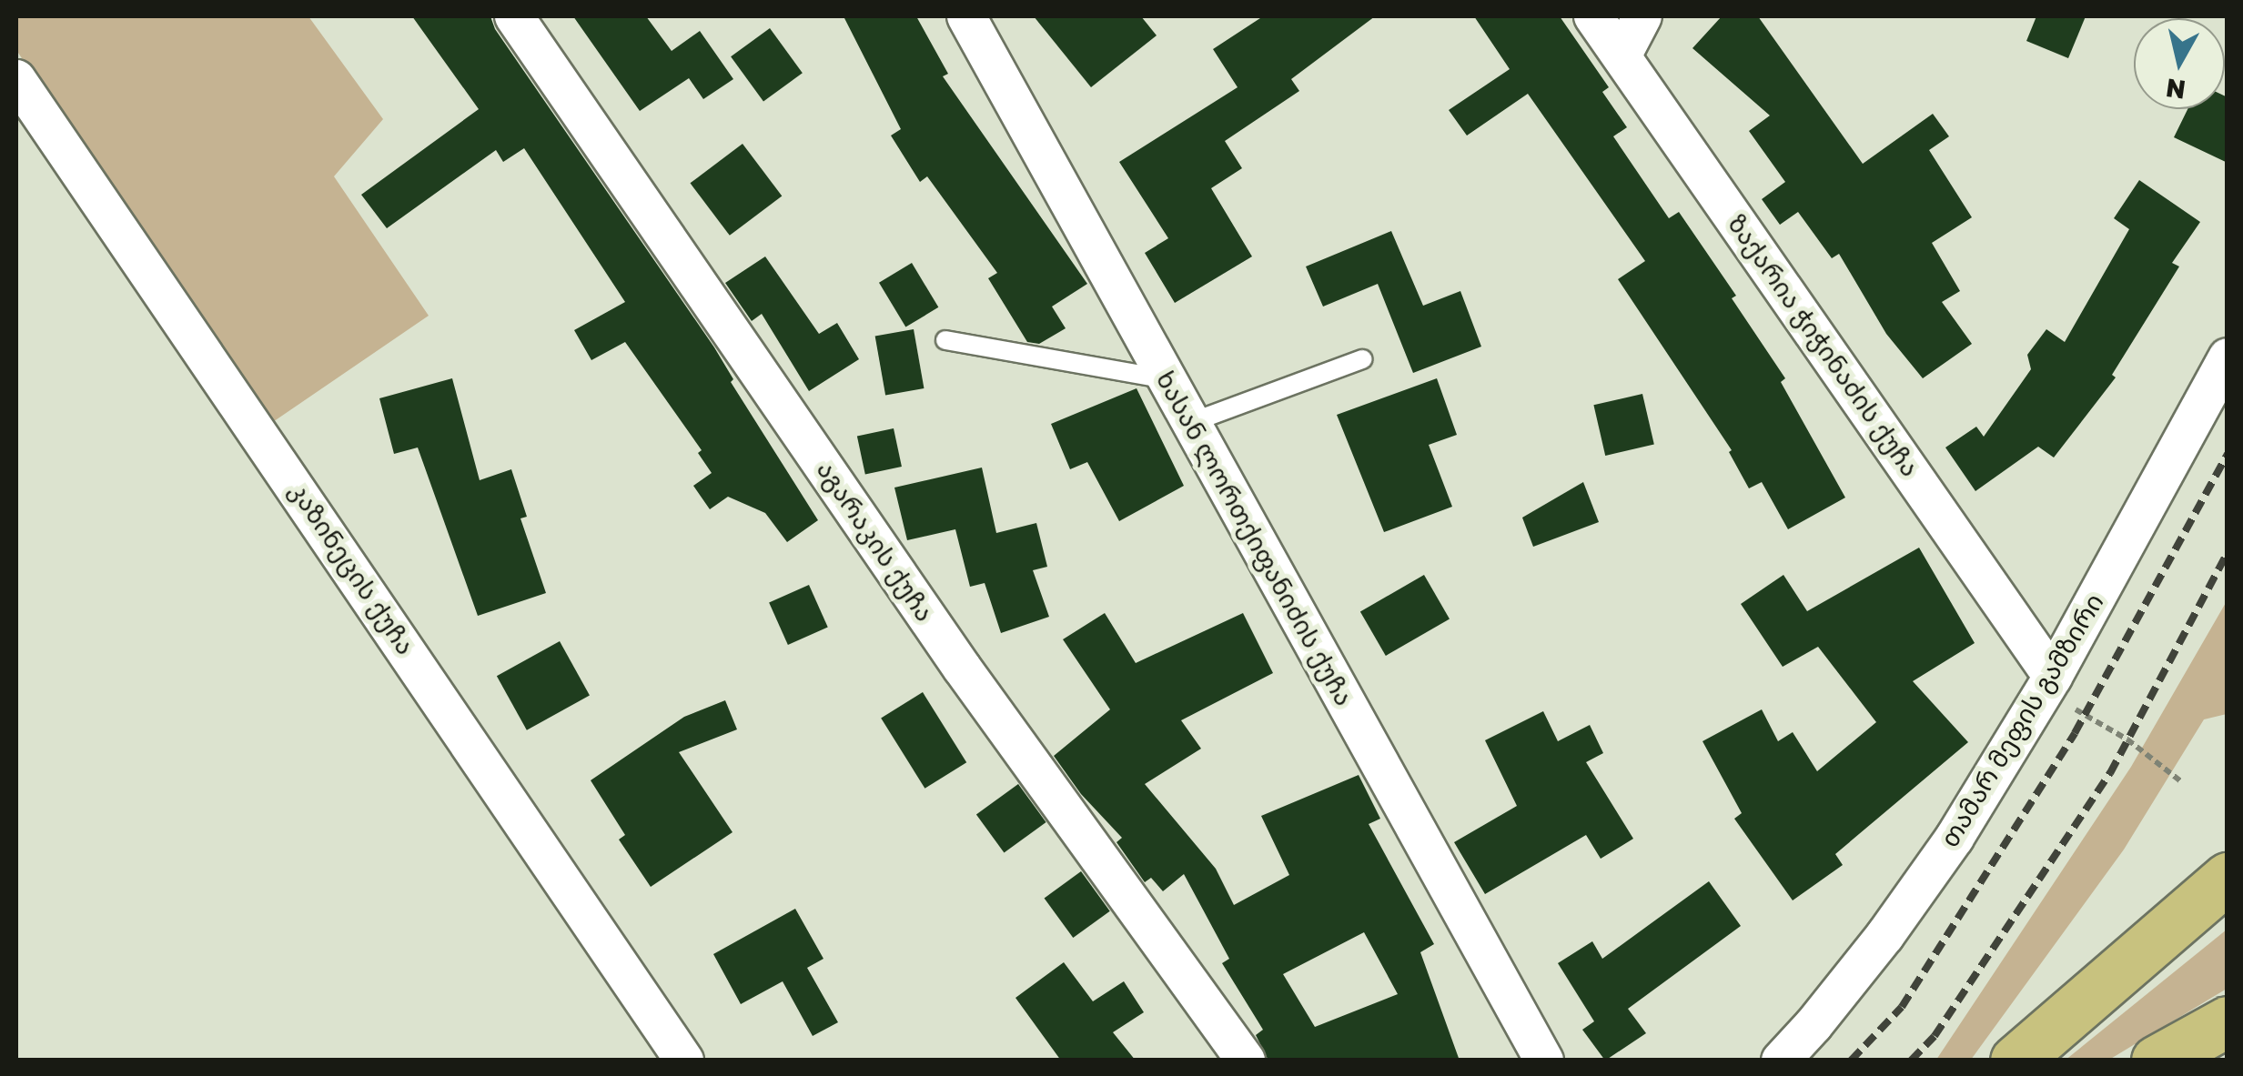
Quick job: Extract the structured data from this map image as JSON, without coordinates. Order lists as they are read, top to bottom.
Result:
{
  "streets": {
    "street": [
      "ზაქარია ჭიჭინაძის ქუჩა",
      "ხასან ლორთქიფანიძის ქუჩა",
      "აგარაკის ქუჩა",
      "კაზინეცის ქუჩა",
      "თამარ მეფის გამზირი"
    ]
  },
  "crossings": [
    ["ზაქარია ჭიჭინაძის ქუჩა", "თამარ მეფის გამზირი"]
  ],
  "north": "bottom"
}
